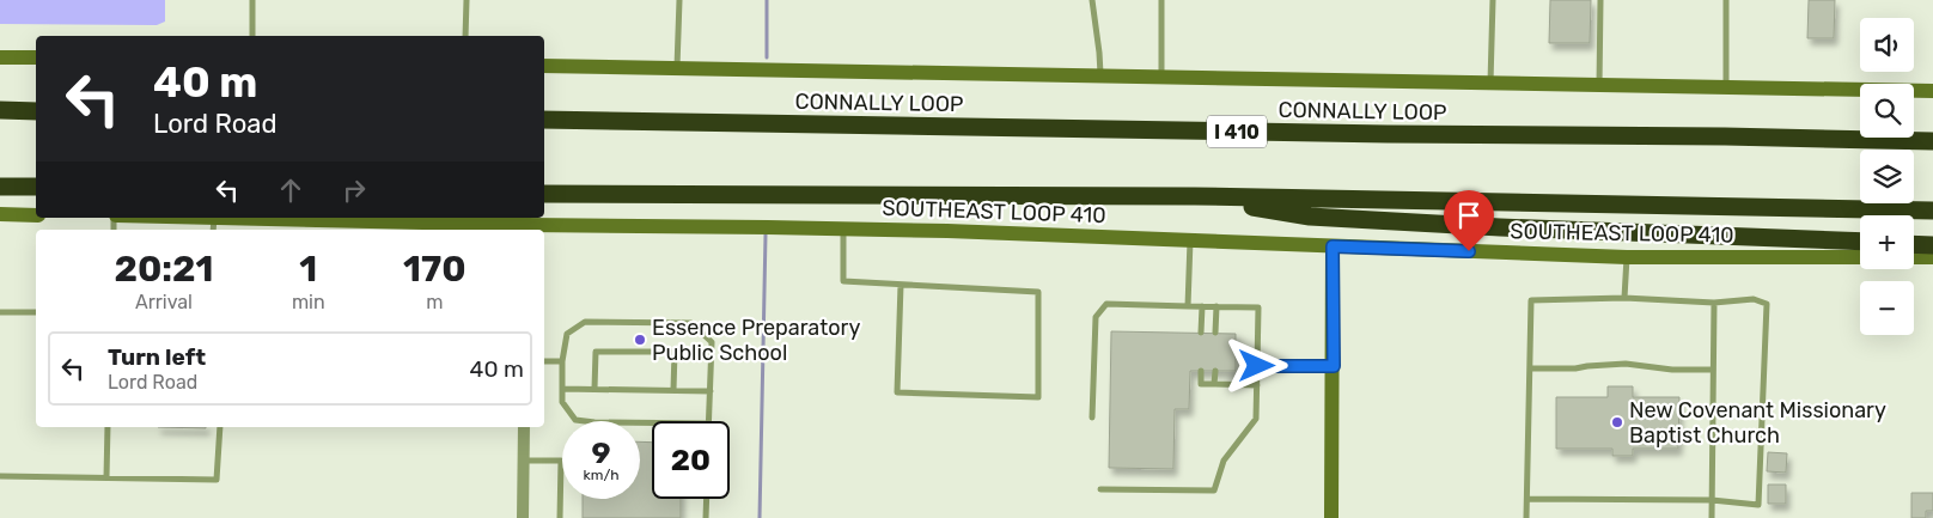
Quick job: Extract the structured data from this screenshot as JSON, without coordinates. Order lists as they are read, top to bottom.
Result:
{
  "streets": {
    "highway": ["CONNALLY LOOP", "I 410"],
    "main road": ["SOUTHEAST LOOP 410"]
  },
  "places": ["Essence Preparatory Public School", "New Covenant Missionary Baptist Church"],
  "page": {
    "map_buttons": ["+", "−"],
    "turn": ["40 m", "Lord Road"],
    "eta": [
      "20:21",
      "Arrival",
      "1",
      "min",
      "170",
      "m"
    ],
    "list": [
      {
        "name": "Turn left",
        "note": "Lord Road",
        "value": "40 m"
      }
    ],
    "speed": "9 km/h",
    "limit": "20"
  }
}
